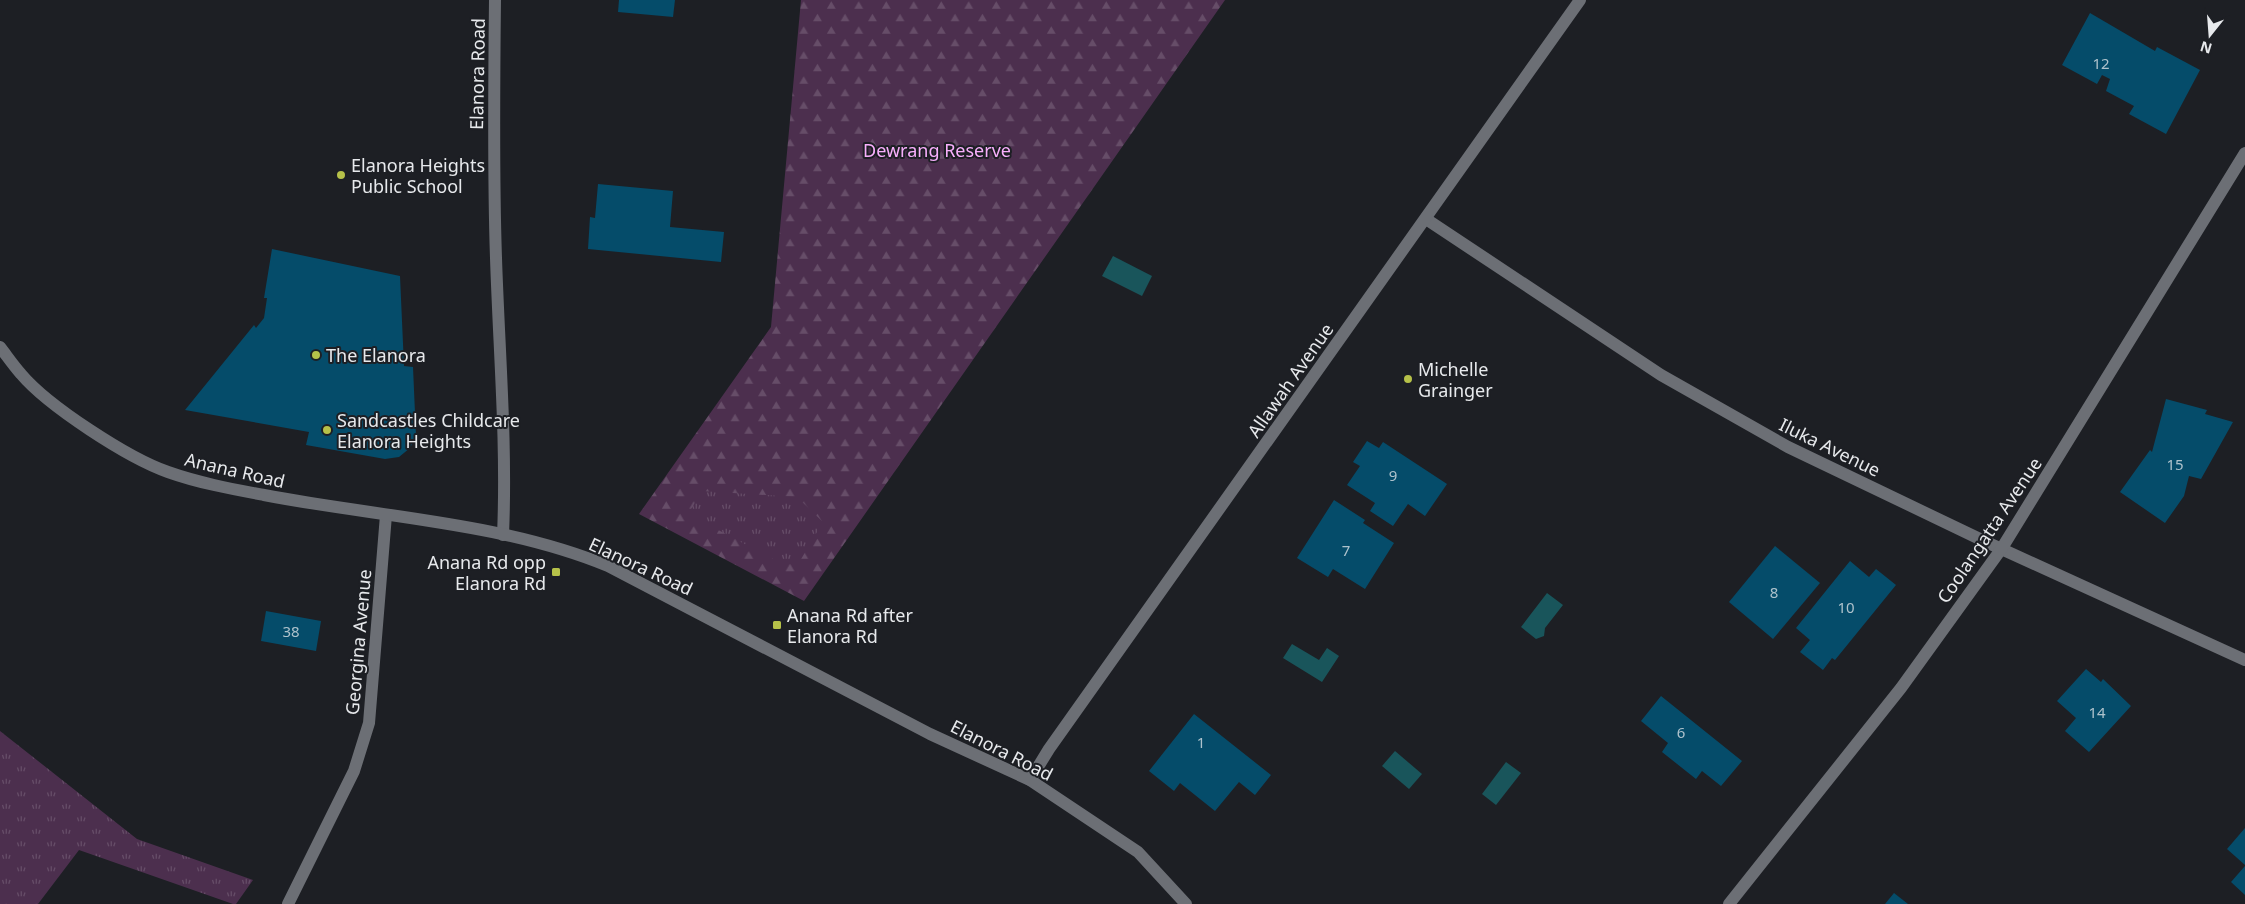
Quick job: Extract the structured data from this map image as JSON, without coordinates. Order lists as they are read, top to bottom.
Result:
{
  "streets": {
    "street": [
      "Elanora Road",
      "Allawah Avenue",
      "Iluka Avenue",
      "Anana Road",
      "Coolangatta Avenue",
      "Georgina Avenue"
    ]
  },
  "crossings": [
    ["Elanora Road", "Allawah Avenue"],
    ["Elanora Road", "Anana Road"],
    ["Allawah Avenue", "Iluka Avenue"],
    ["Iluka Avenue", "Coolangatta Avenue"],
    ["Anana Road", "Georgina Avenue"]
  ],
  "parks": ["Dewrang Reserve"],
  "places": {
    "other": [
      "Elanora Heights Public School",
      "The Elanora",
      "Michelle Grainger",
      "Sandcastles Childcare Elanora Heights"
    ],
    "transit": ["Anana Rd opp Elanora Rd", "Anana Rd after Elanora Rd"]
  },
  "house_numbers": [
    "12",
    "15",
    "9",
    "7",
    "8",
    "10",
    "38",
    "14",
    "6",
    "1"
  ],
  "north": "bottom"
}
